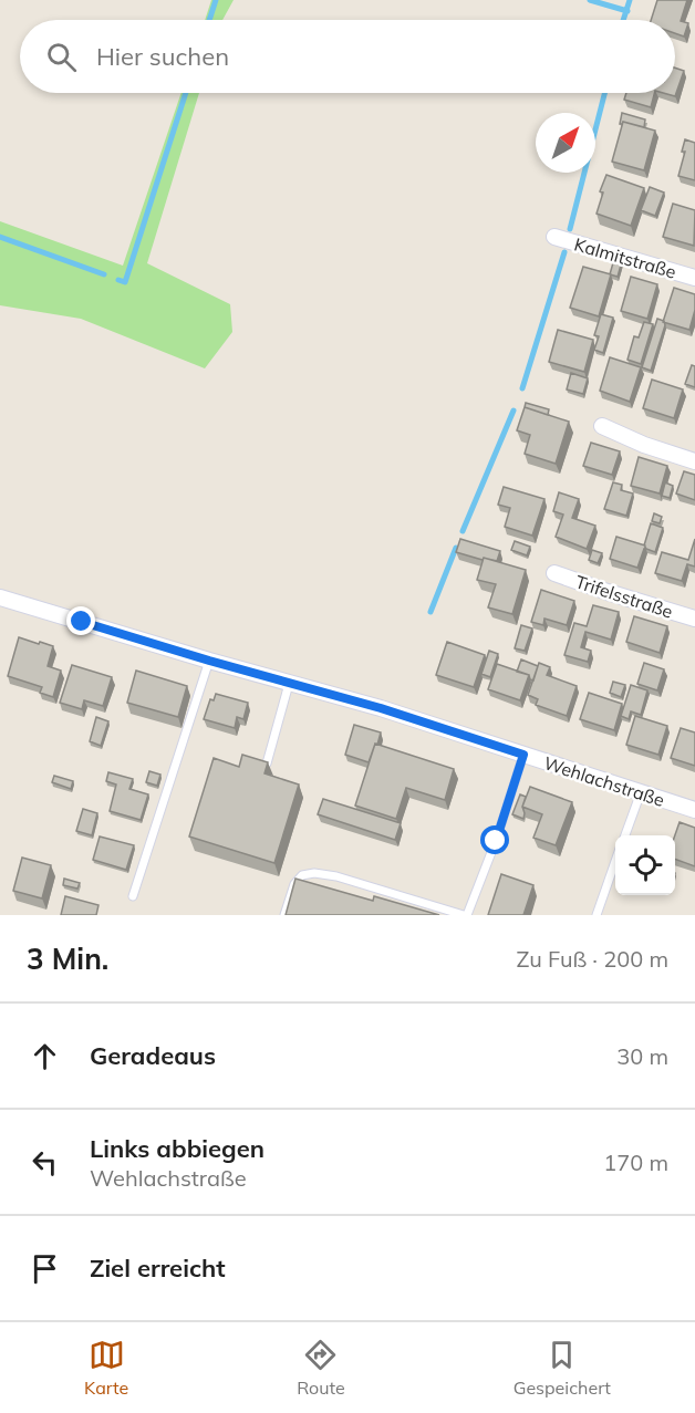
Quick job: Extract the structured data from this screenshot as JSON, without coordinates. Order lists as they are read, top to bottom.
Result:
{
  "streets": {
    "street": ["Kalmitstraße", "Trifelsstraße", "Wehlachstraße"]
  },
  "north": "top right",
  "page": {
    "search": "Hier suchen",
    "heading": ["3 Min.", "Zu Fuß · 200 m"],
    "list": [
      ["Geradeaus", "30 m"],
      ["Links abbiegen", "Wehlachstraße", "170 m"],
      "Ziel erreicht"
    ],
    "nav": ["Karte", "Route", "Gespeichert"]
  }
}
